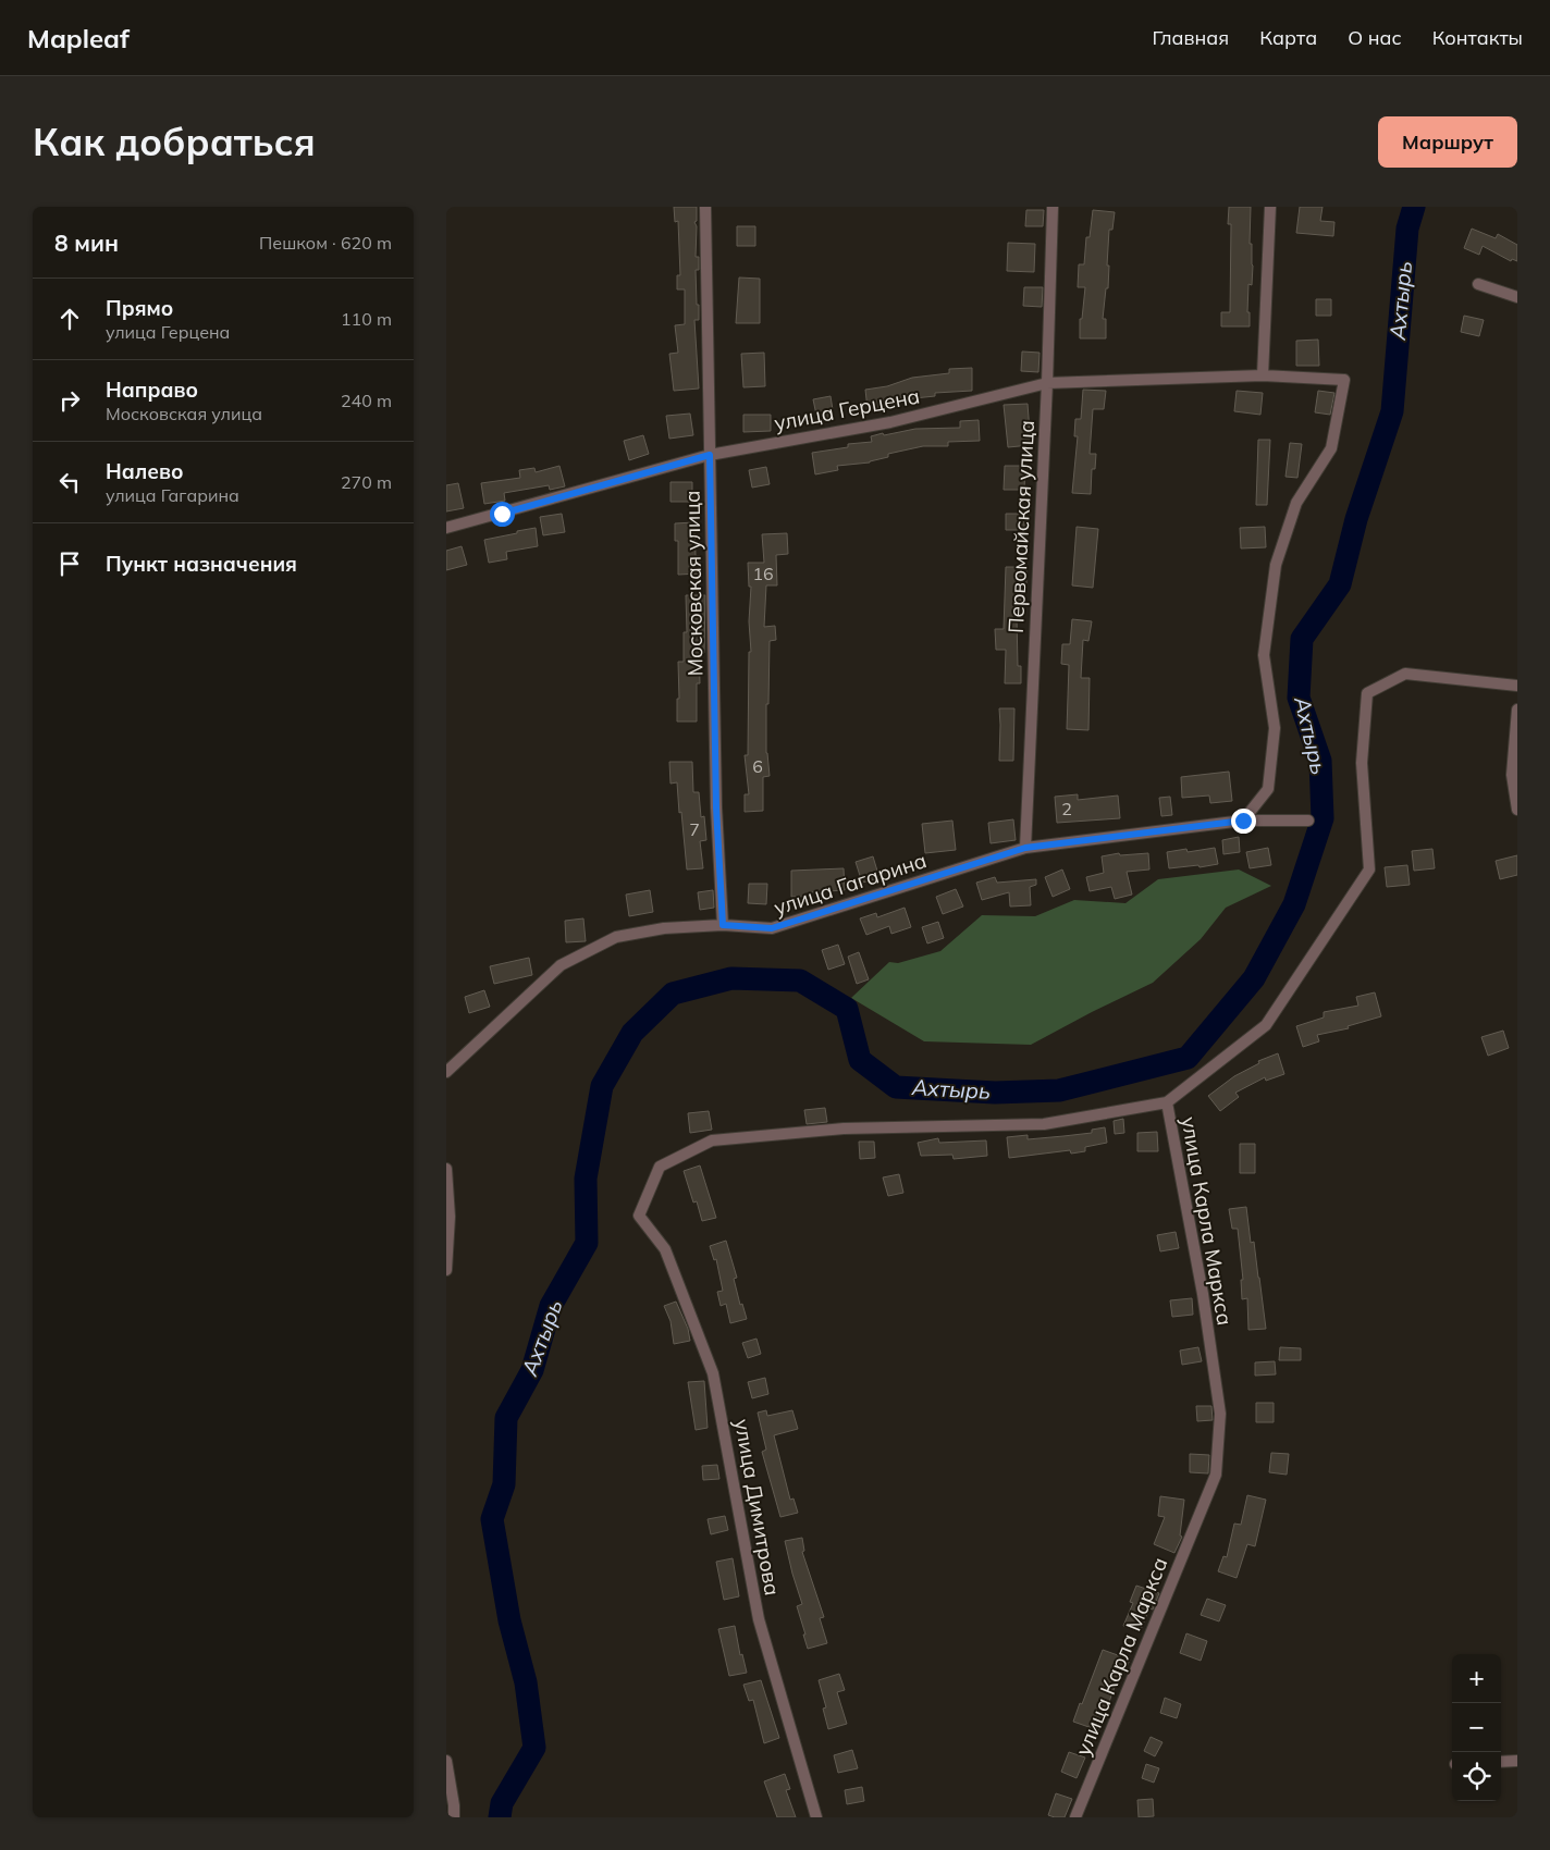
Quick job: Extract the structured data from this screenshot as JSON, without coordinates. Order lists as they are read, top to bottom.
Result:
{
  "streets": {
    "street": [
      "улица Герцена",
      "Первомайская улица",
      "Московская улица",
      "улица Гагарина",
      "улица Карла Маркса",
      "улица Димитрова"
    ]
  },
  "crossings": [
    ["улица Герцена", "Первомайская улица"],
    ["улица Герцена", "Московская улица"],
    ["улица Герцена", "улица Гагарина"],
    ["Первомайская улица", "улица Гагарина"],
    ["Московская улица", "улица Гагарина"],
    ["улица Карла Маркса", "улица Димитрова"]
  ],
  "water": ["Ахтырь"],
  "house_numbers": [
    "16",
    "6",
    "2",
    "7"
  ],
  "page": {
    "header": "Mapleaf",
    "nav": [
      "Главная",
      "Карта",
      "О нас",
      "Контакты"
    ],
    "buttons": "Маршрут",
    "title": "Как добраться",
    "heading": ["8 мин", "Пешком · 620 m"],
    "list": [
      ["Прямо", "улица Герцена", "110 m"],
      ["Направо", "Московская улица", "240 m"],
      ["Налево", "улица Гагарина", "270 m"],
      "Пункт назначения"
    ],
    "map_buttons": ["+", "−"]
  }
}
